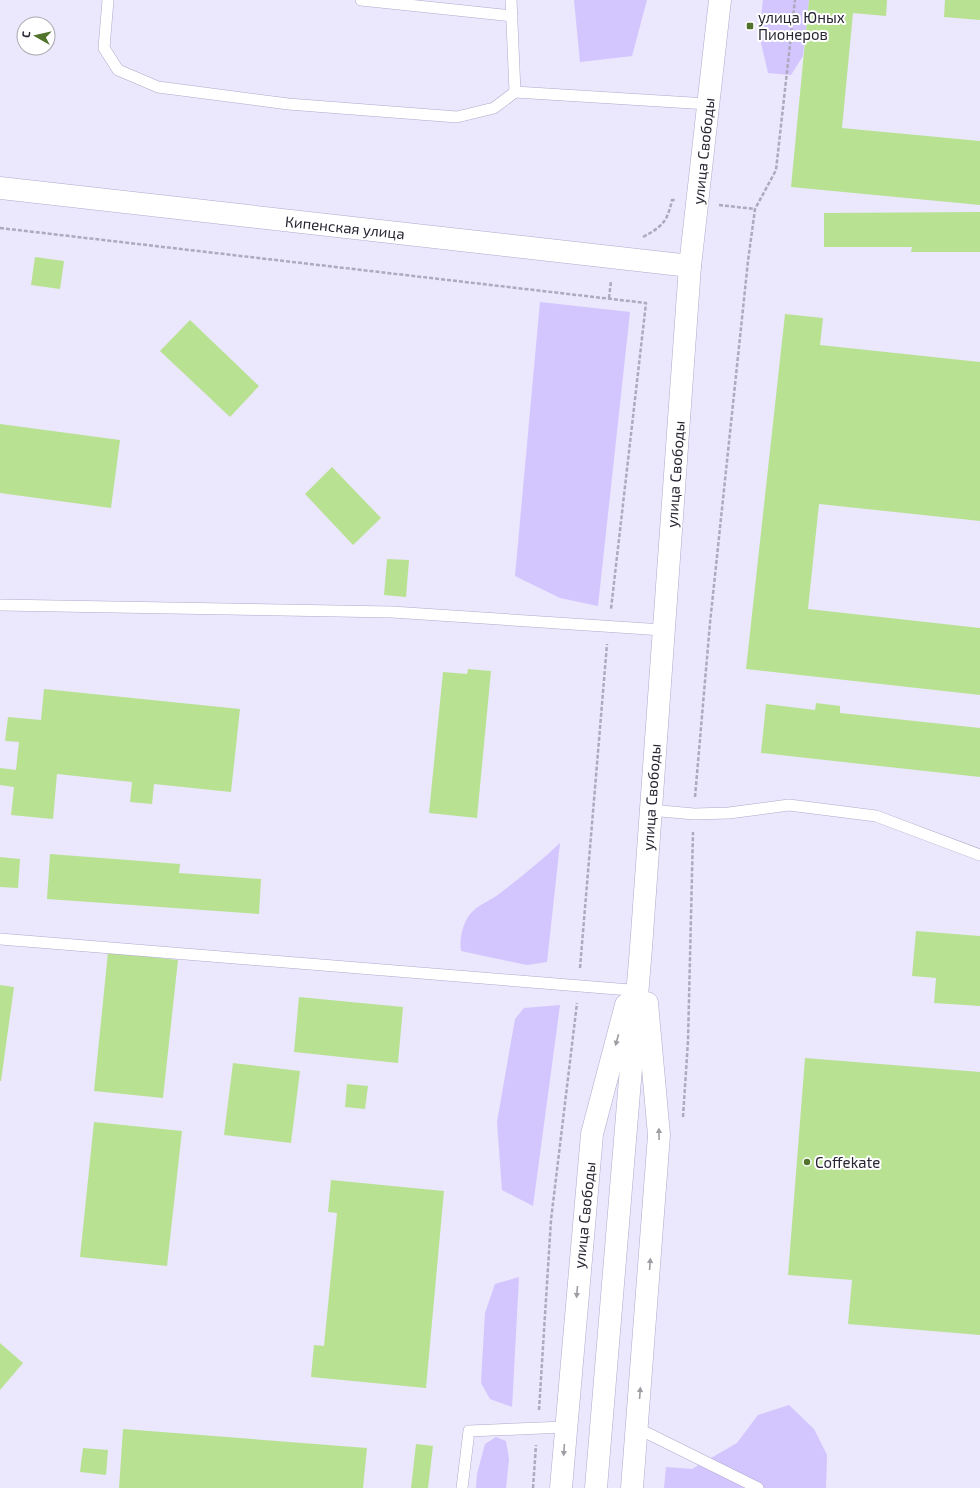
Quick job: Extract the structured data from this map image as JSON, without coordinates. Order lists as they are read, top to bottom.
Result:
{
  "streets": {
    "main road": ["улица Свободы", "Кипенская улица"]
  },
  "crossings": [
    ["улица Свободы", "Кипенская улица"]
  ],
  "places": {
    "transit": ["улица Юных Пионеров"],
    "other": ["Coffekate"]
  },
  "north": "left"
}
